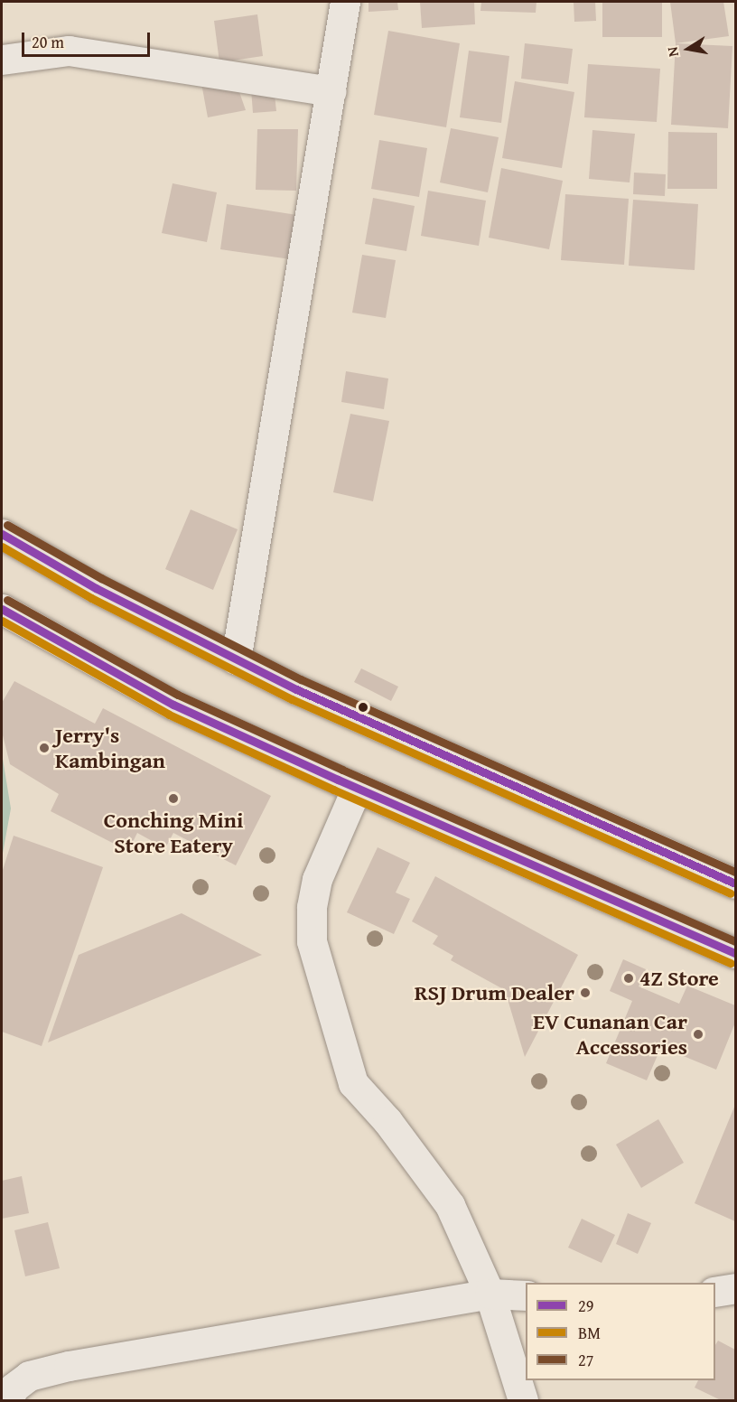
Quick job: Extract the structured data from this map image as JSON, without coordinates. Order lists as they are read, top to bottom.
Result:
{
  "places": [
    "Jerry's Kambingan",
    "Conching Mini Store Eatery",
    "4Z Store",
    "RSJ Drum Dealer",
    "EV Cunanan Car Accessories"
  ],
  "lines": ["transit line 27", "transit line 29", "transit line BM"],
  "legend": ["29", "BM", "27"],
  "scale_bar": "20 m",
  "north": "left"
}
